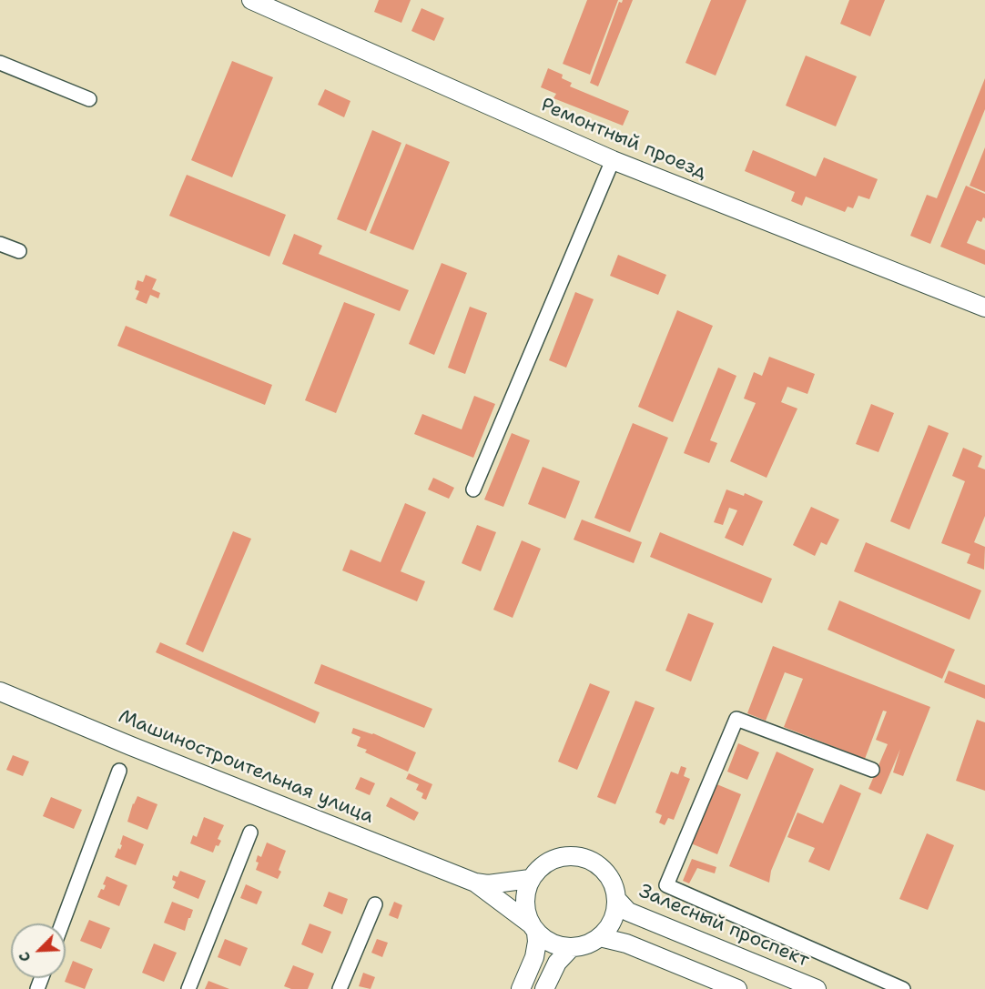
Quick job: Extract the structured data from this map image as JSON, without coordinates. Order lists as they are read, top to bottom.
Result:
{
  "streets": {
    "street": ["Ремонтный проезд", "Машиностроительная улица", "Залесный проспект"]
  },
  "crossings": [
    ["Машиностроительная улица", "Залесный проспект"]
  ],
  "north": "bottom left"
}
